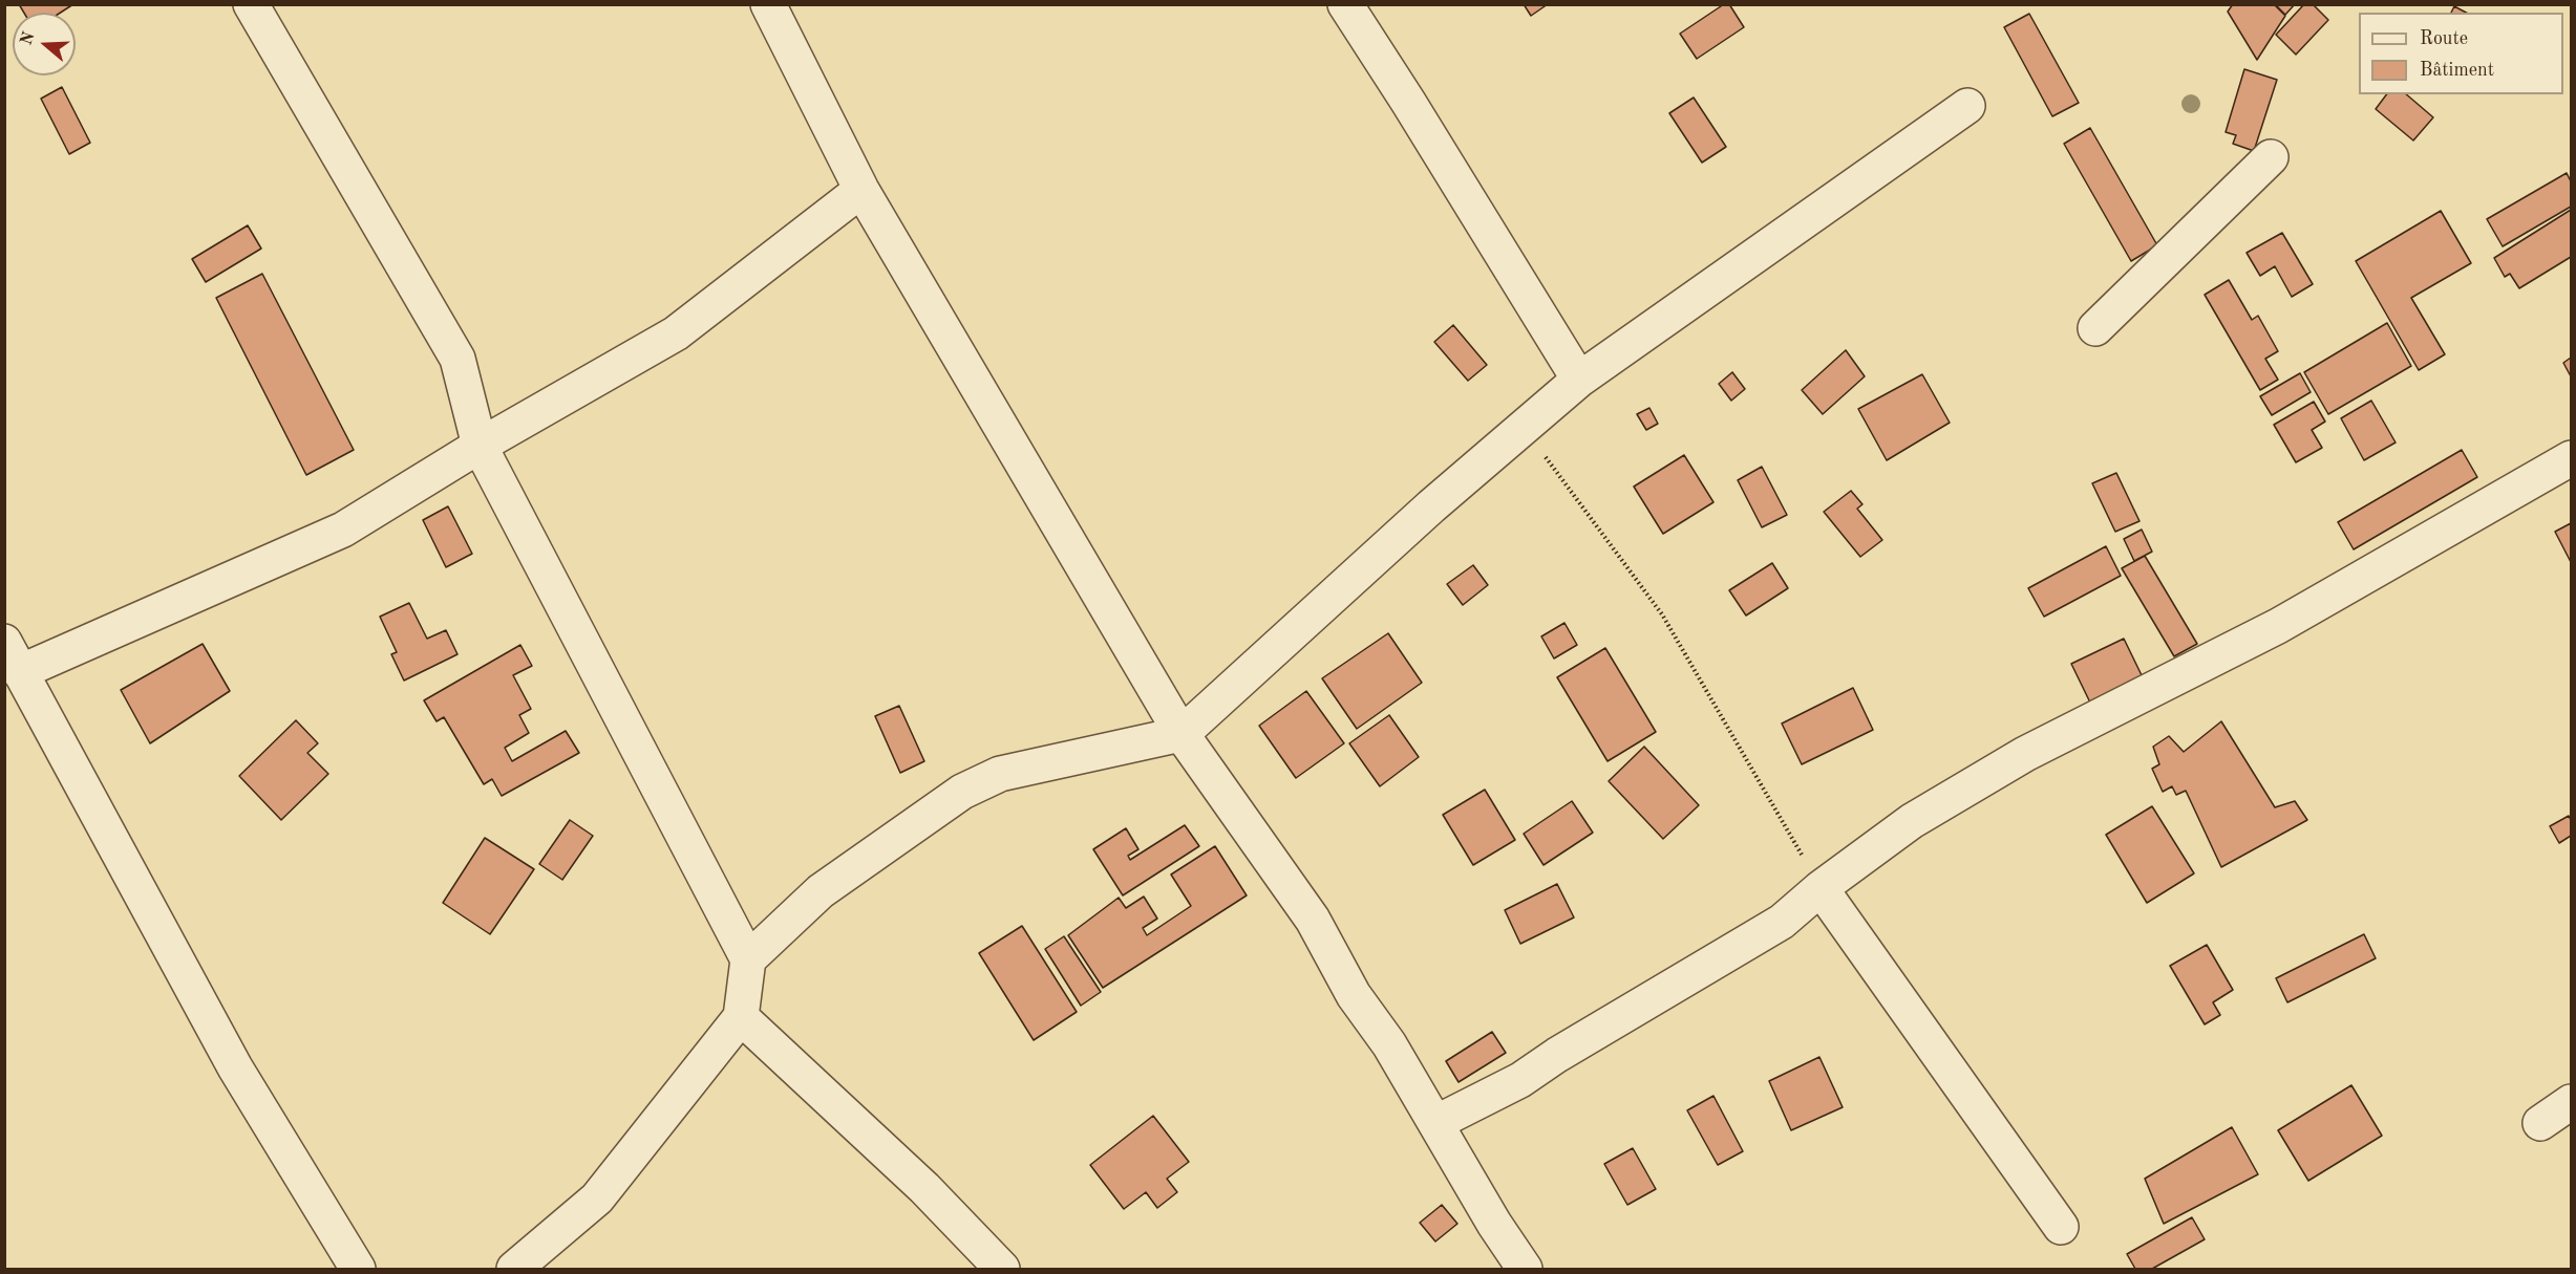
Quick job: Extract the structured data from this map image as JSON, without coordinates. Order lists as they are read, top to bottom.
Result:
{
  "legend": ["Route", "Bâtiment"],
  "north": "left"
}
